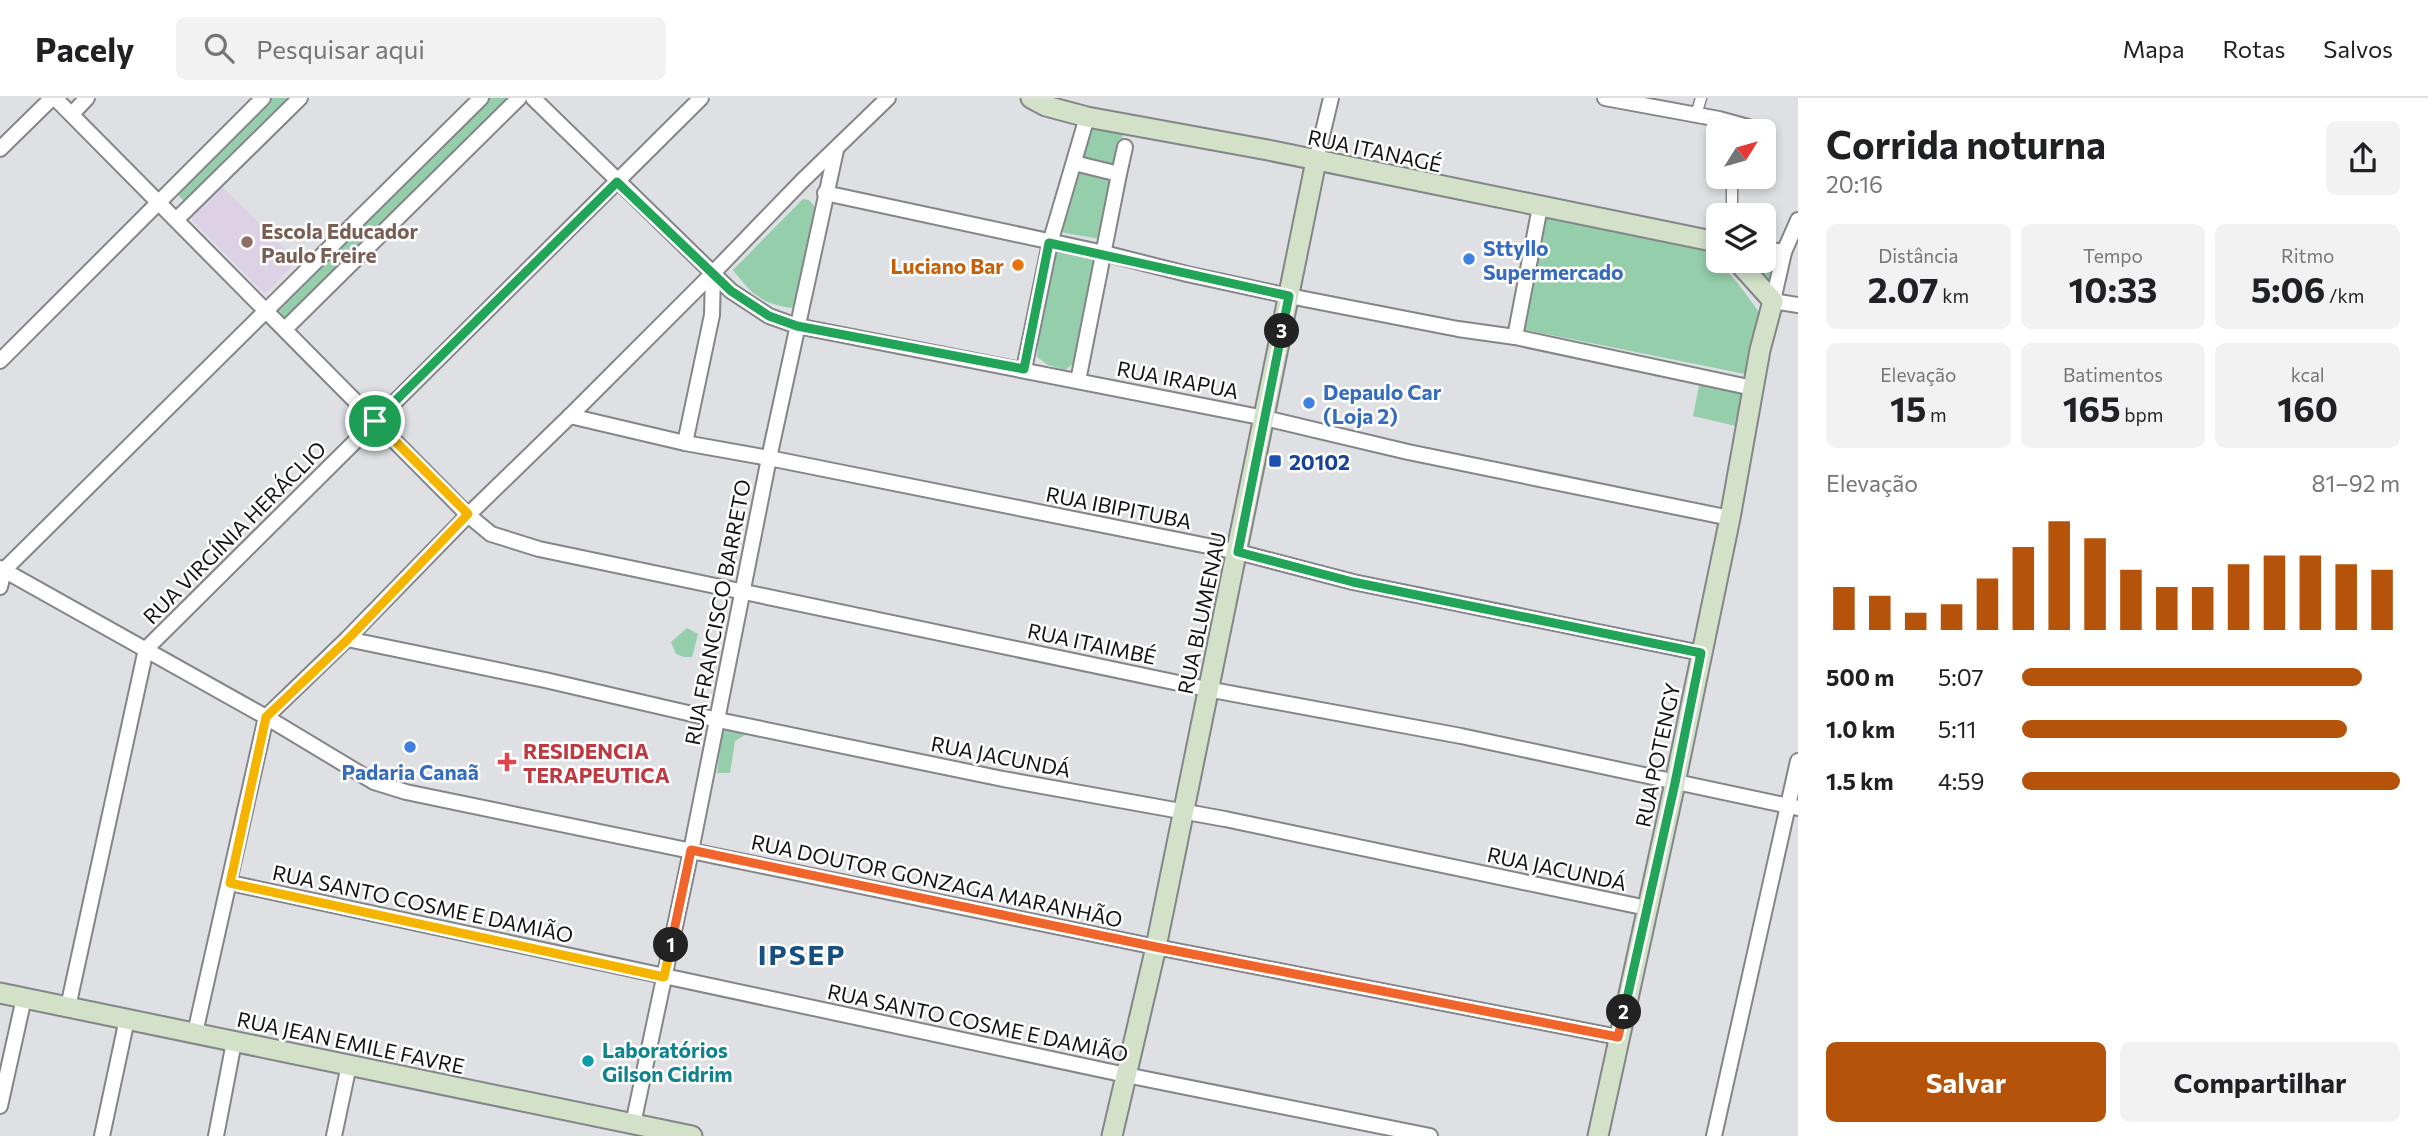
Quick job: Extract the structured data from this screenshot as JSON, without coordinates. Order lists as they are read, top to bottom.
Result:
{
  "streets": {
    "main road": [
      "RUA ITANAGÉ",
      "RUA BLUMENAU",
      "RUA POTENGY",
      "RUA JEAN EMILE FAVRE"
    ],
    "street": [
      "RUA IRAPUA",
      "RUA IBIPITUBA",
      "RUA VIRGÍNIA HERÁCLIO",
      "RUA FRANCISCO BARRETO",
      "RUA ITAIMBÉ",
      "RUA JACUNDÁ",
      "RUA DOUTOR GONZAGA MARANHÃO",
      "RUA SANTO COSME E DAMIÃO"
    ]
  },
  "crossings": [
    ["RUA ITANAGÉ", "RUA BLUMENAU"],
    ["RUA IRAPUA", "RUA VIRGÍNIA HERÁCLIO"],
    ["RUA IRAPUA", "RUA FRANCISCO BARRETO"],
    ["RUA IRAPUA", "RUA BLUMENAU"],
    ["RUA IRAPUA", "RUA POTENGY"],
    ["RUA IBIPITUBA", "RUA FRANCISCO BARRETO"],
    ["RUA IBIPITUBA", "RUA BLUMENAU"],
    ["RUA IBIPITUBA", "RUA POTENGY"],
    ["RUA VIRGÍNIA HERÁCLIO", "RUA ITAIMBÉ"],
    ["RUA VIRGÍNIA HERÁCLIO", "RUA DOUTOR GONZAGA MARANHÃO"],
    ["RUA VIRGÍNIA HERÁCLIO", "RUA JEAN EMILE FAVRE"],
    ["RUA FRANCISCO BARRETO", "RUA ITAIMBÉ"],
    ["RUA FRANCISCO BARRETO", "RUA JACUNDÁ"],
    ["RUA FRANCISCO BARRETO", "RUA DOUTOR GONZAGA MARANHÃO"],
    ["RUA FRANCISCO BARRETO", "RUA SANTO COSME E DAMIÃO"],
    ["RUA FRANCISCO BARRETO", "RUA JEAN EMILE FAVRE"],
    ["RUA BLUMENAU", "RUA ITAIMBÉ"],
    ["RUA BLUMENAU", "RUA JACUNDÁ"],
    ["RUA BLUMENAU", "RUA DOUTOR GONZAGA MARANHÃO"],
    ["RUA BLUMENAU", "RUA SANTO COSME E DAMIÃO"],
    ["RUA ITAIMBÉ", "RUA POTENGY"],
    ["RUA POTENGY", "RUA JACUNDÁ"],
    ["RUA POTENGY", "RUA DOUTOR GONZAGA MARANHÃO"]
  ],
  "districts": ["IPSEP"],
  "places": {
    "other": [
      "Escola Educador Paulo Freire",
      "Sttyllo Supermercado",
      "Luciano Bar",
      "Depaulo Car (Loja 2)",
      "Padaria Canaã",
      "Laboratórios Gilson Cidrim"
    ],
    "transit": ["20102"],
    "health": ["RESIDENCIA TERAPEUTICA"]
  },
  "north": "top right",
  "page": {
    "header": "Pacely",
    "search": "Pesquisar aqui",
    "nav": ["Mapa", "Rotas", "Salvos"],
    "heading": ["Corrida noturna", "20:16"],
    "stats": [
      ["Distância", "2.07 km"],
      ["Tempo", "10:33"],
      ["Ritmo", "5:06 /km"],
      ["Elevação", "15 m"],
      ["Batimentos", "165 bpm"],
      ["kcal", "160"]
    ],
    "pins": ["3", "1", "2"],
    "chart": ["Elevação", "81–92 m"],
    "list": [
      {
        "name": "500 m",
        "note": "5:07"
      },
      {
        "name": "1.0 km",
        "note": "5:11"
      },
      {
        "name": "1.5 km",
        "note": "4:59"
      }
    ],
    "buttons": ["Salvar", "Compartilhar"]
  }
}
